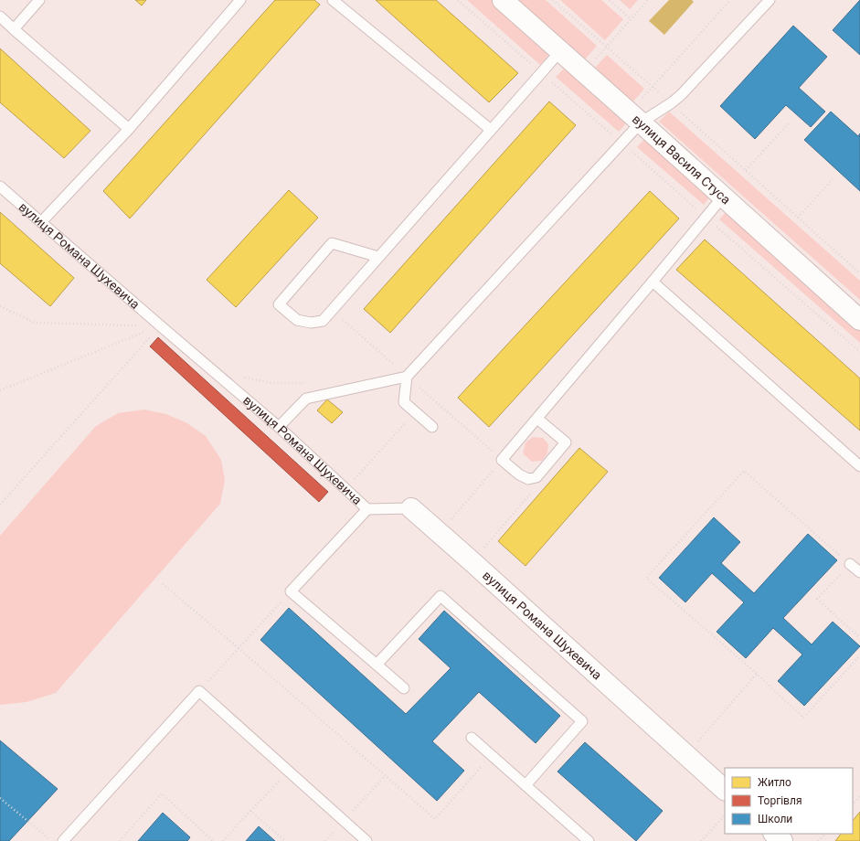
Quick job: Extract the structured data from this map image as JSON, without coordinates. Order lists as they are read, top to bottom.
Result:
{
  "streets": {
    "street": ["вулиця Василя Стуса", "вулиця Романа Шухевича"]
  },
  "legend": ["Житло", "Торгівля", "Школи"]
}
